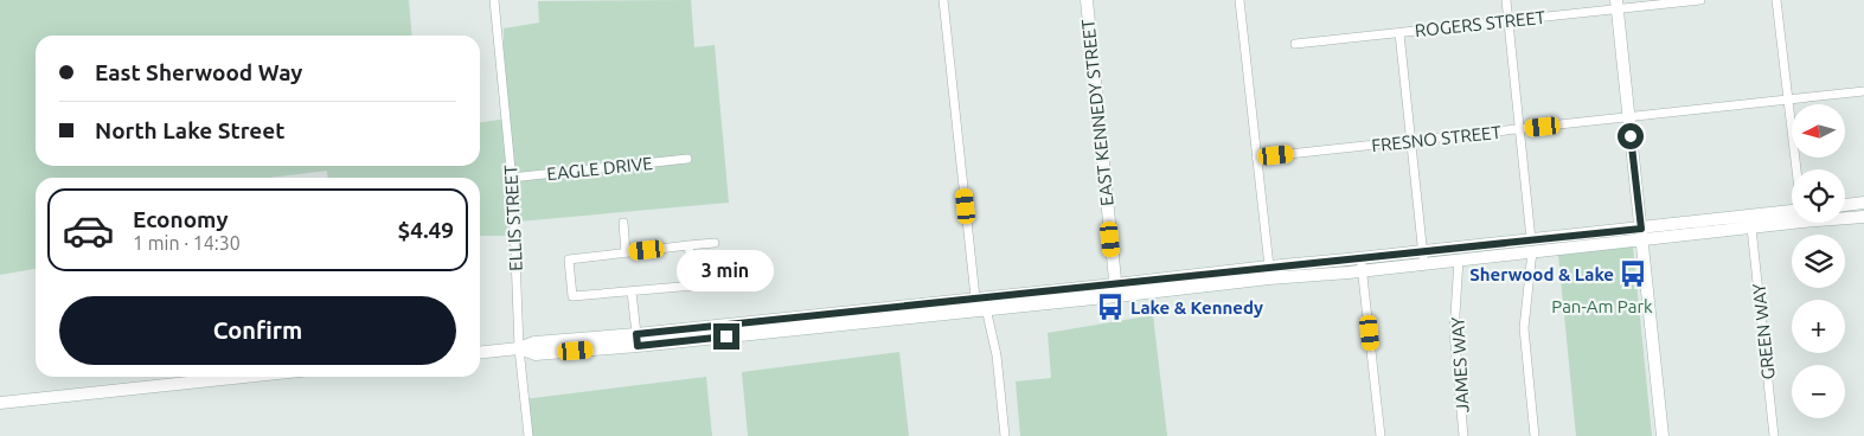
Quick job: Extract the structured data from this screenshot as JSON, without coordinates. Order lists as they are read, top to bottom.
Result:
{
  "streets": {
    "street": [
      "ROGERS STREET",
      "EAST KENNEDY STREET",
      "FRESNO STREET",
      "EAGLE DRIVE",
      "ELLIS STREET",
      "GREEN WAY",
      "JAMES WAY"
    ]
  },
  "crossings": [
    ["EAGLE DRIVE", "ELLIS STREET"]
  ],
  "parks": ["Pan-Am Park"],
  "places": {
    "bus stop": ["Sherwood & Lake", "Lake & Kennedy"]
  },
  "north": "left",
  "page": {
    "banner": ["East Sherwood Way", "North Lake Street"],
    "map_buttons": ["+", "−"],
    "list": [
      {
        "name": "Economy",
        "note": "1 min · 14:30",
        "value": "$4.49"
      }
    ],
    "bubble": "3 min",
    "buttons": "Confirm"
  }
}
